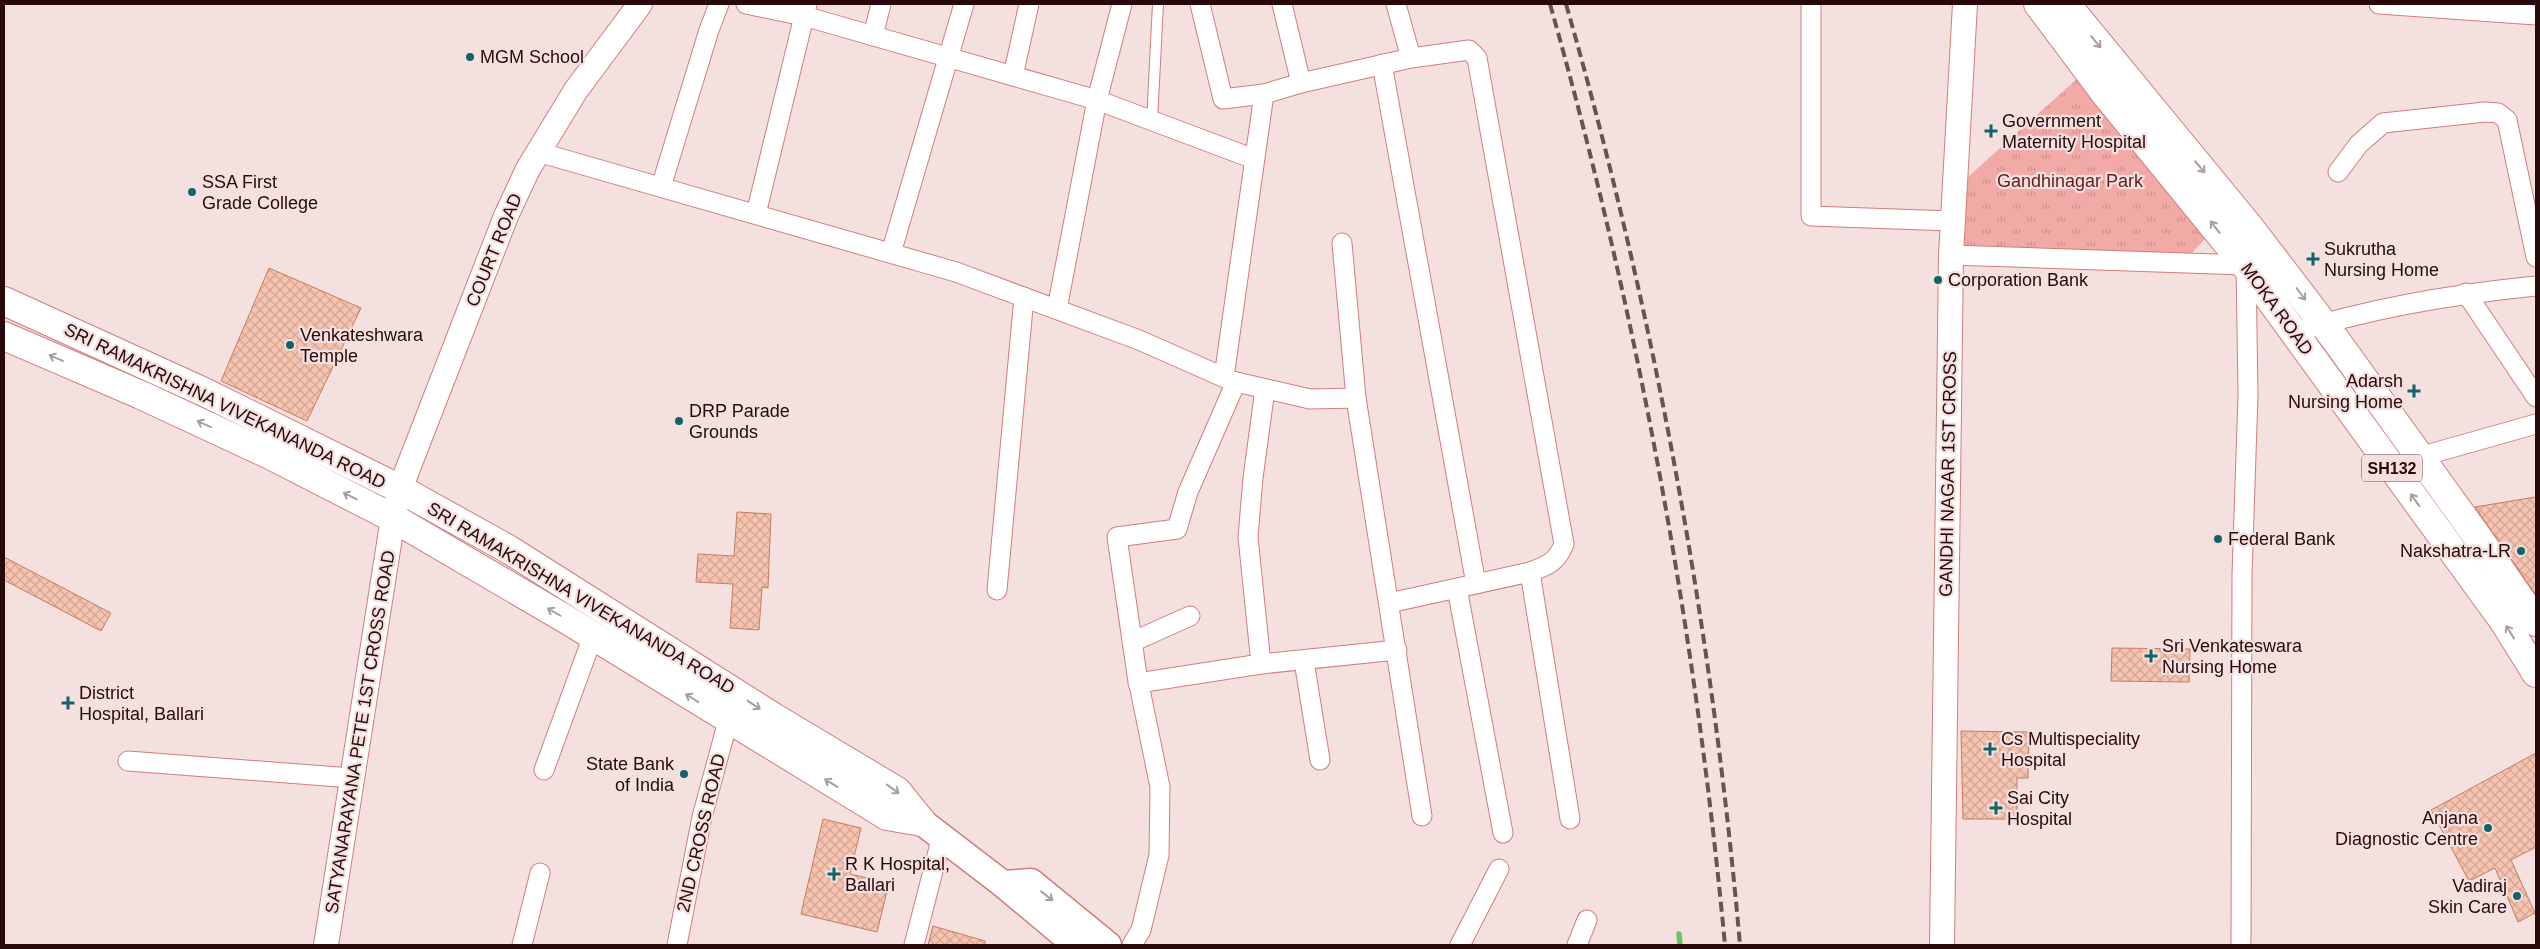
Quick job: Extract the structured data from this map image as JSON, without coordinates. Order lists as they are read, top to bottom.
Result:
{
  "streets": {
    "main road": ["MOKA ROAD", "SRI RAMAKRISHNA VIVEKANANDA ROAD", "SH132"],
    "street": [
      "COURT ROAD",
      "GANDHI NAGAR 1ST CROSS",
      "SATYANARAYANA PETE 1ST CROSS ROAD",
      "2ND CROSS ROAD"
    ]
  },
  "crossings": [
    ["COURT ROAD", "SRI RAMAKRISHNA VIVEKANANDA ROAD"],
    ["COURT ROAD", "SATYANARAYANA PETE 1ST CROSS ROAD"],
    ["SRI RAMAKRISHNA VIVEKANANDA ROAD", "SATYANARAYANA PETE 1ST CROSS ROAD"],
    ["SRI RAMAKRISHNA VIVEKANANDA ROAD", "2ND CROSS ROAD"]
  ],
  "parks": ["Gandhinagar Park"],
  "places": {
    "other": [
      "MGM School",
      "SSA First Grade College",
      "Corporation Bank",
      "Venkateshwara Temple",
      "DRP Parade Grounds",
      "Federal Bank",
      "Nakshatra-LR",
      "State Bank of India",
      "Anjana Diagnostic Centre",
      "Vadiraj Skin Care"
    ],
    "health": [
      "Government Maternity Hospital",
      "Sukrutha Nursing Home",
      "Adarsh Nursing Home",
      "Sri Venkateswara Nursing Home",
      "District Hospital, Ballari",
      "Cs Multispeciality Hospital",
      "Sai City Hospital",
      "R K Hospital, Ballari"
    ]
  }
}
